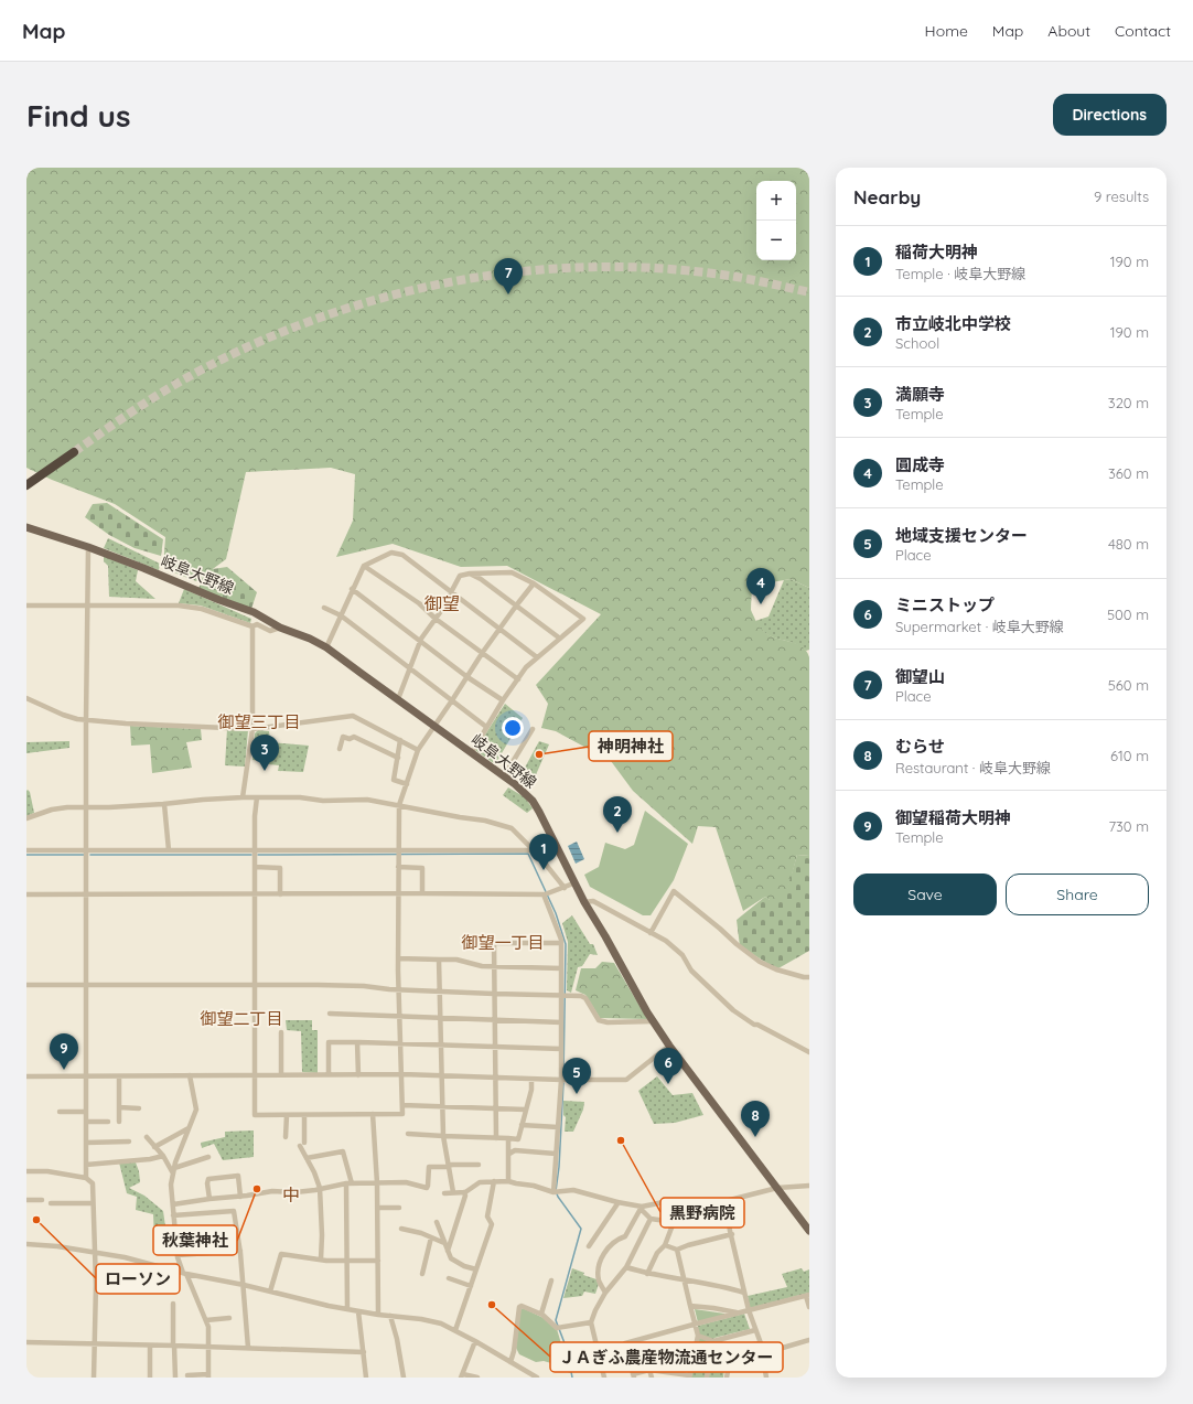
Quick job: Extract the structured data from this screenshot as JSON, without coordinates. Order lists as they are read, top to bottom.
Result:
{
  "streets": {
    "main road": ["岐阜大野線"]
  },
  "districts": [
    "御望",
    "御望三丁目",
    "御望一丁目",
    "御望二丁目",
    "中"
  ],
  "places": [
    "神明神社",
    "黒野病院",
    "秋葉神社",
    "ローソン",
    "ＪＡぎふ農産物流通センター"
  ],
  "page": {
    "header": "Map",
    "nav": [
      "Home",
      "Map",
      "About",
      "Contact"
    ],
    "buttons": [
      "Directions",
      ["Save", "Share"]
    ],
    "title": "Find us",
    "heading": ["Nearby", "9 results"],
    "map_buttons": ["+", "−"],
    "list": [
      {
        "mark": "1",
        "name": "稲荷大明神",
        "note": "Temple · 岐阜大野線",
        "value": "190 m"
      },
      {
        "mark": "2",
        "name": "市立岐北中学校",
        "note": "School",
        "value": "190 m"
      },
      {
        "mark": "3",
        "name": "満願寺",
        "note": "Temple",
        "value": "320 m"
      },
      {
        "mark": "4",
        "name": "圓成寺",
        "note": "Temple",
        "value": "360 m"
      },
      {
        "mark": "5",
        "name": "地域支援センター",
        "note": "Place",
        "value": "480 m"
      },
      {
        "mark": "6",
        "name": "ミニストップ",
        "note": "Supermarket · 岐阜大野線",
        "value": "500 m"
      },
      {
        "mark": "7",
        "name": "御望山",
        "note": "Place",
        "value": "560 m"
      },
      {
        "mark": "8",
        "name": "むらせ",
        "note": "Restaurant · 岐阜大野線",
        "value": "610 m"
      },
      {
        "mark": "9",
        "name": "御望稲荷大明神",
        "note": "Temple",
        "value": "730 m"
      }
    ],
    "pins": [
      "7",
      "4",
      "3",
      "2",
      "1",
      "9",
      "6",
      "5",
      "8"
    ]
  }
}
